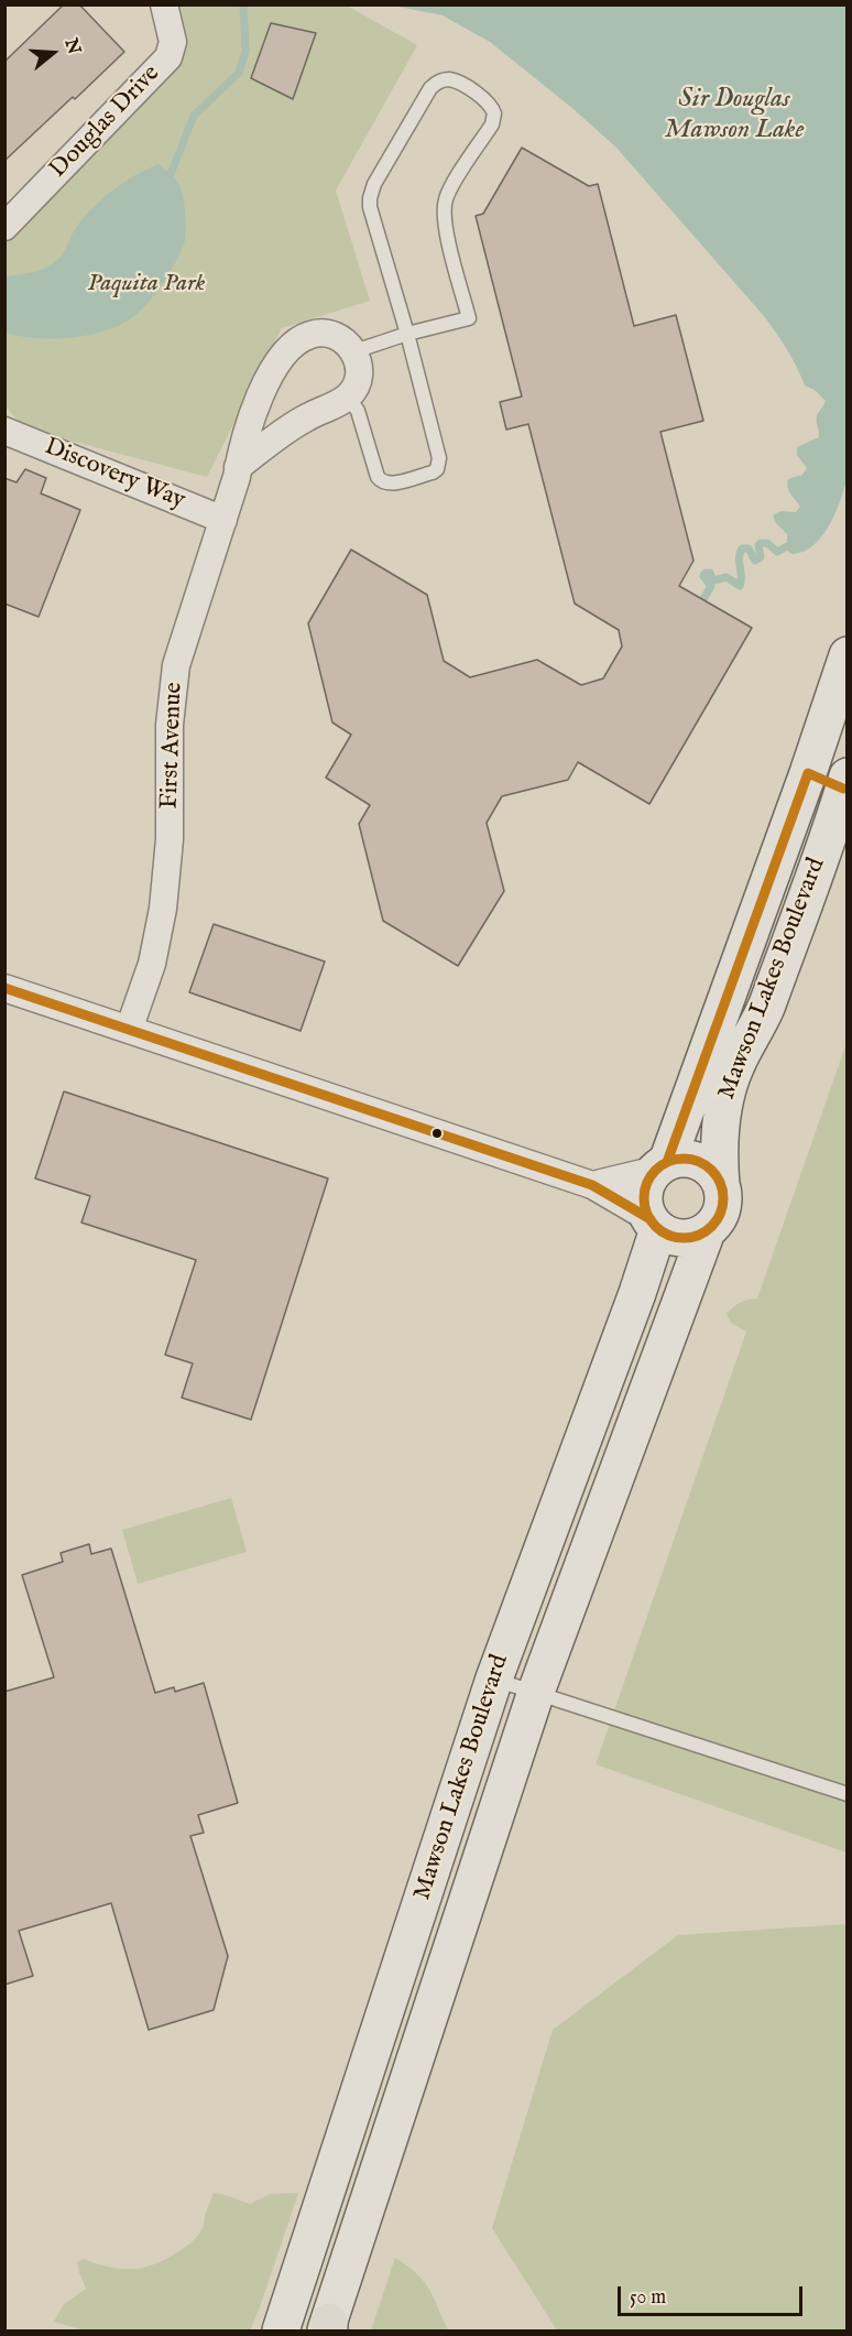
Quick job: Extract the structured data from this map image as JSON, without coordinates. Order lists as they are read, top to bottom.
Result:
{
  "streets": {
    "street": [
      "Douglas Drive",
      "Discovery Way",
      "First Avenue",
      "Mawson Lakes Boulevard"
    ]
  },
  "crossings": [
    ["Discovery Way", "First Avenue"]
  ],
  "water": ["Sir Douglas Mawson Lake"],
  "parks": ["Paquita Park"],
  "scale_bar": "50 m",
  "north": "right"
}
